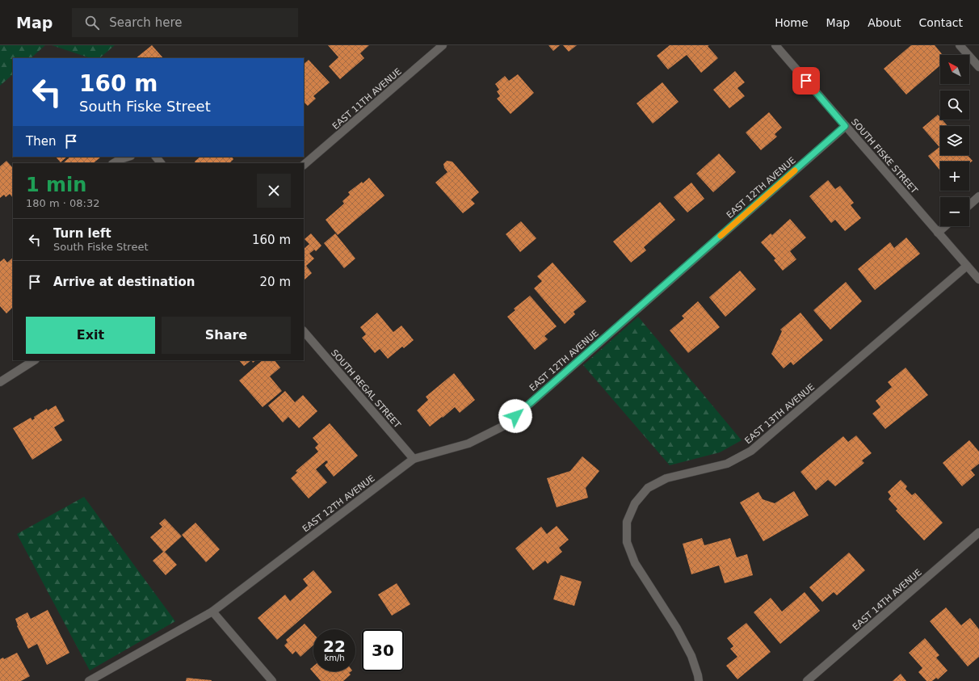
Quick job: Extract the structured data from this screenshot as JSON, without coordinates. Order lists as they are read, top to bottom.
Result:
{
  "streets": {
    "street": [
      "EAST 11TH AVENUE",
      "SOUTH FISKE STREET",
      "EAST 12TH AVENUE",
      "SOUTH REGAL STREET",
      "EAST 13TH AVENUE",
      "EAST 14TH AVENUE"
    ]
  },
  "crossings": [
    ["SOUTH FISKE STREET", "EAST 12TH AVENUE"],
    ["SOUTH FISKE STREET", "EAST 13TH AVENUE"],
    ["EAST 12TH AVENUE", "SOUTH REGAL STREET"]
  ],
  "north": "top left",
  "page": {
    "header": "Map",
    "search": "Search here",
    "nav": [
      "Home",
      "Map",
      "About",
      "Contact"
    ],
    "map_buttons": ["+", "−"],
    "turn": ["160 m", "South Fiske Street"],
    "then": "Then",
    "heading": ["1 min", "180 m · 08:32"],
    "list": [
      {
        "name": "Turn left",
        "note": "South Fiske Street",
        "value": "160 m"
      },
      {
        "name": "Arrive at destination",
        "value": "20 m"
      }
    ],
    "buttons": ["Exit", "Share"],
    "speed": "22 km/h",
    "limit": "30"
  }
}
